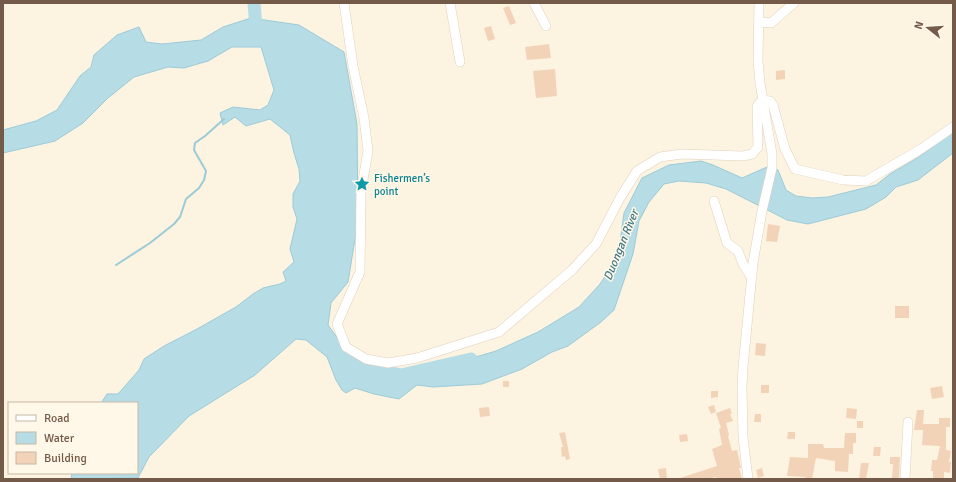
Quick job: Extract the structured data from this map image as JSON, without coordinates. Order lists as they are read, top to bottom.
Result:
{
  "water": ["Duongan River"],
  "places": {
    "place": ["Fishermen’s point"]
  },
  "legend": ["Road", "Water", "Building"],
  "north": "left"
}
